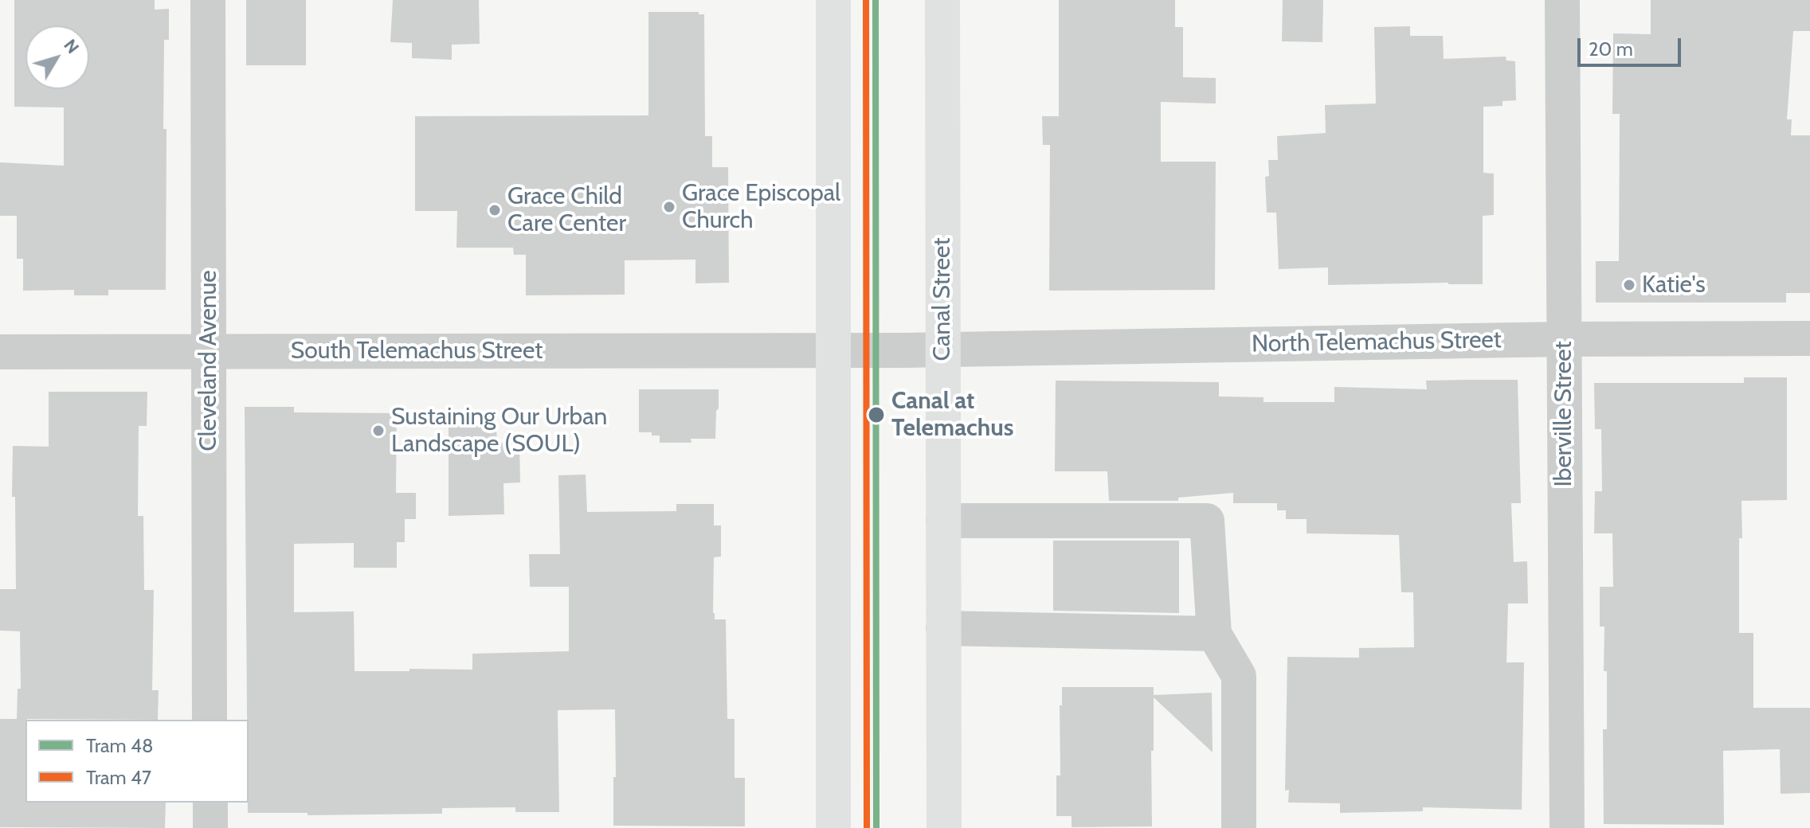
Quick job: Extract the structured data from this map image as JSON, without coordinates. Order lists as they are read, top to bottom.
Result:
{
  "streets": {
    "main road": ["Canal Street"],
    "street": [
      "North Telemachus Street",
      "South Telemachus Street",
      "Cleveland Avenue",
      "Iberville Street"
    ]
  },
  "crossings": [
    ["Canal Street", "North Telemachus Street"],
    ["North Telemachus Street", "South Telemachus Street"],
    ["North Telemachus Street", "Iberville Street"],
    ["South Telemachus Street", "Cleveland Avenue"]
  ],
  "places": [
    "Grace Episcopal Church",
    "Grace Child Care Center",
    "Katie's",
    "Canal at Telemachus",
    "Sustaining Our Urban Landscape (SOUL)"
  ],
  "lines": ["tram line 48", "tram line 47"],
  "legend": ["Tram 48", "Tram 47"],
  "scale_bar": "20 m",
  "north": "top right"
}
